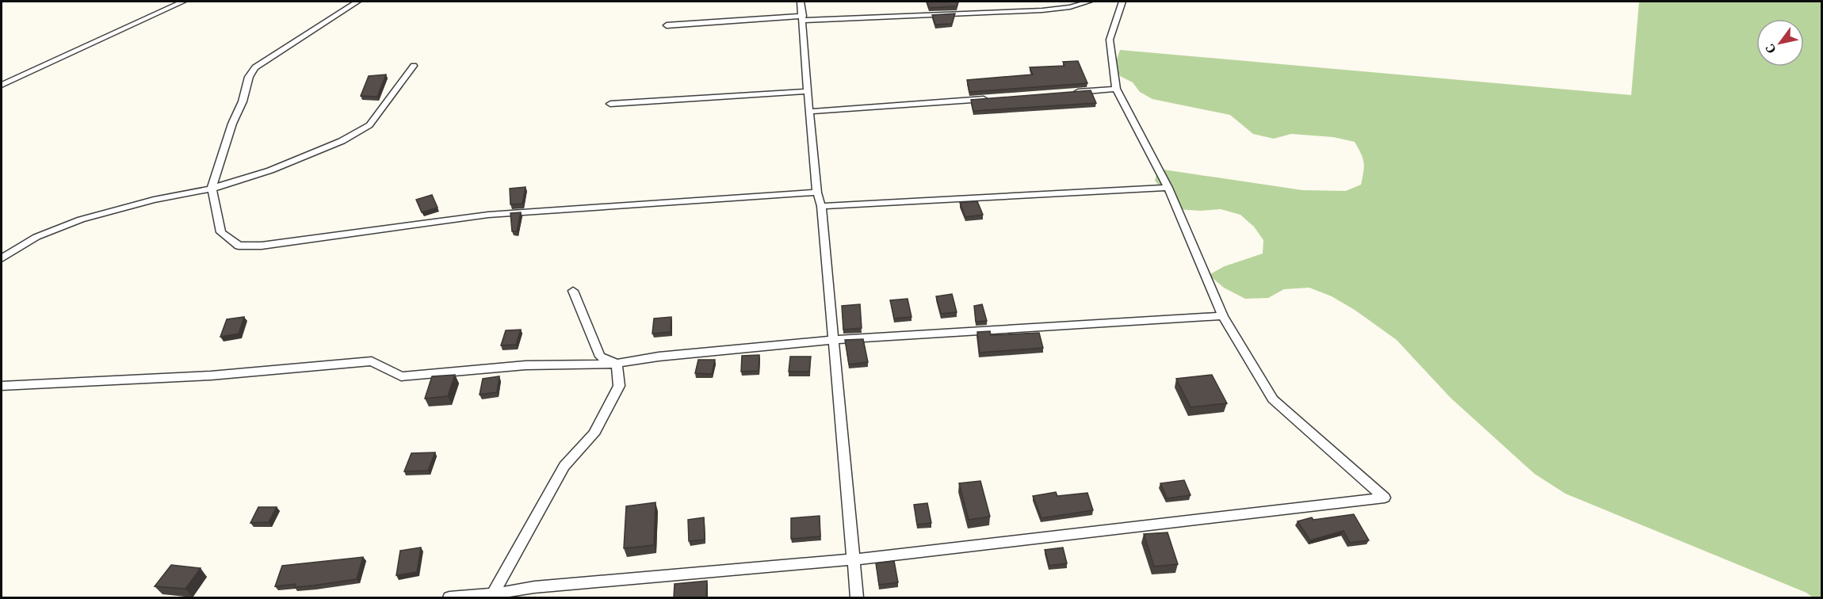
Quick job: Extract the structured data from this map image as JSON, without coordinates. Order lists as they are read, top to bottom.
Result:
{
  "north": "bottom left"
}
